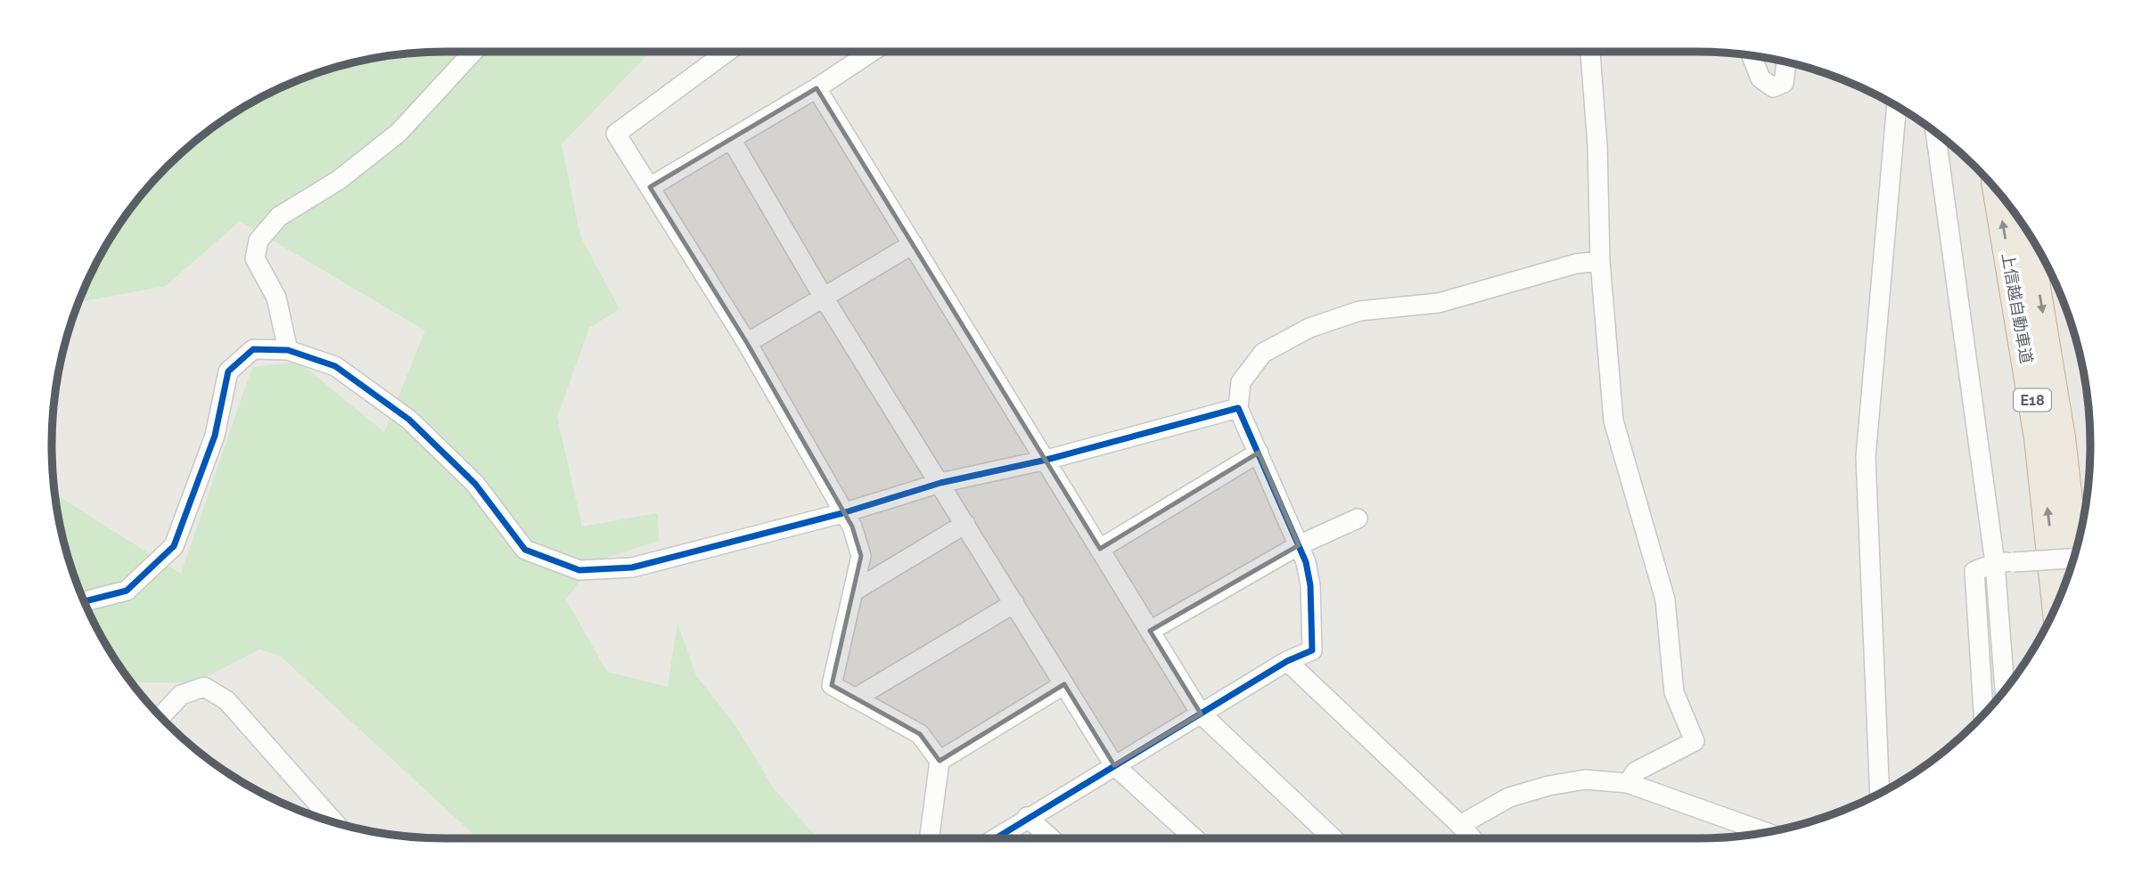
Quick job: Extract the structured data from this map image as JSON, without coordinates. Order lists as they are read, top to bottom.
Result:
{
  "streets": {
    "highway": ["上信越自動車道", "E18"]
  }
}
